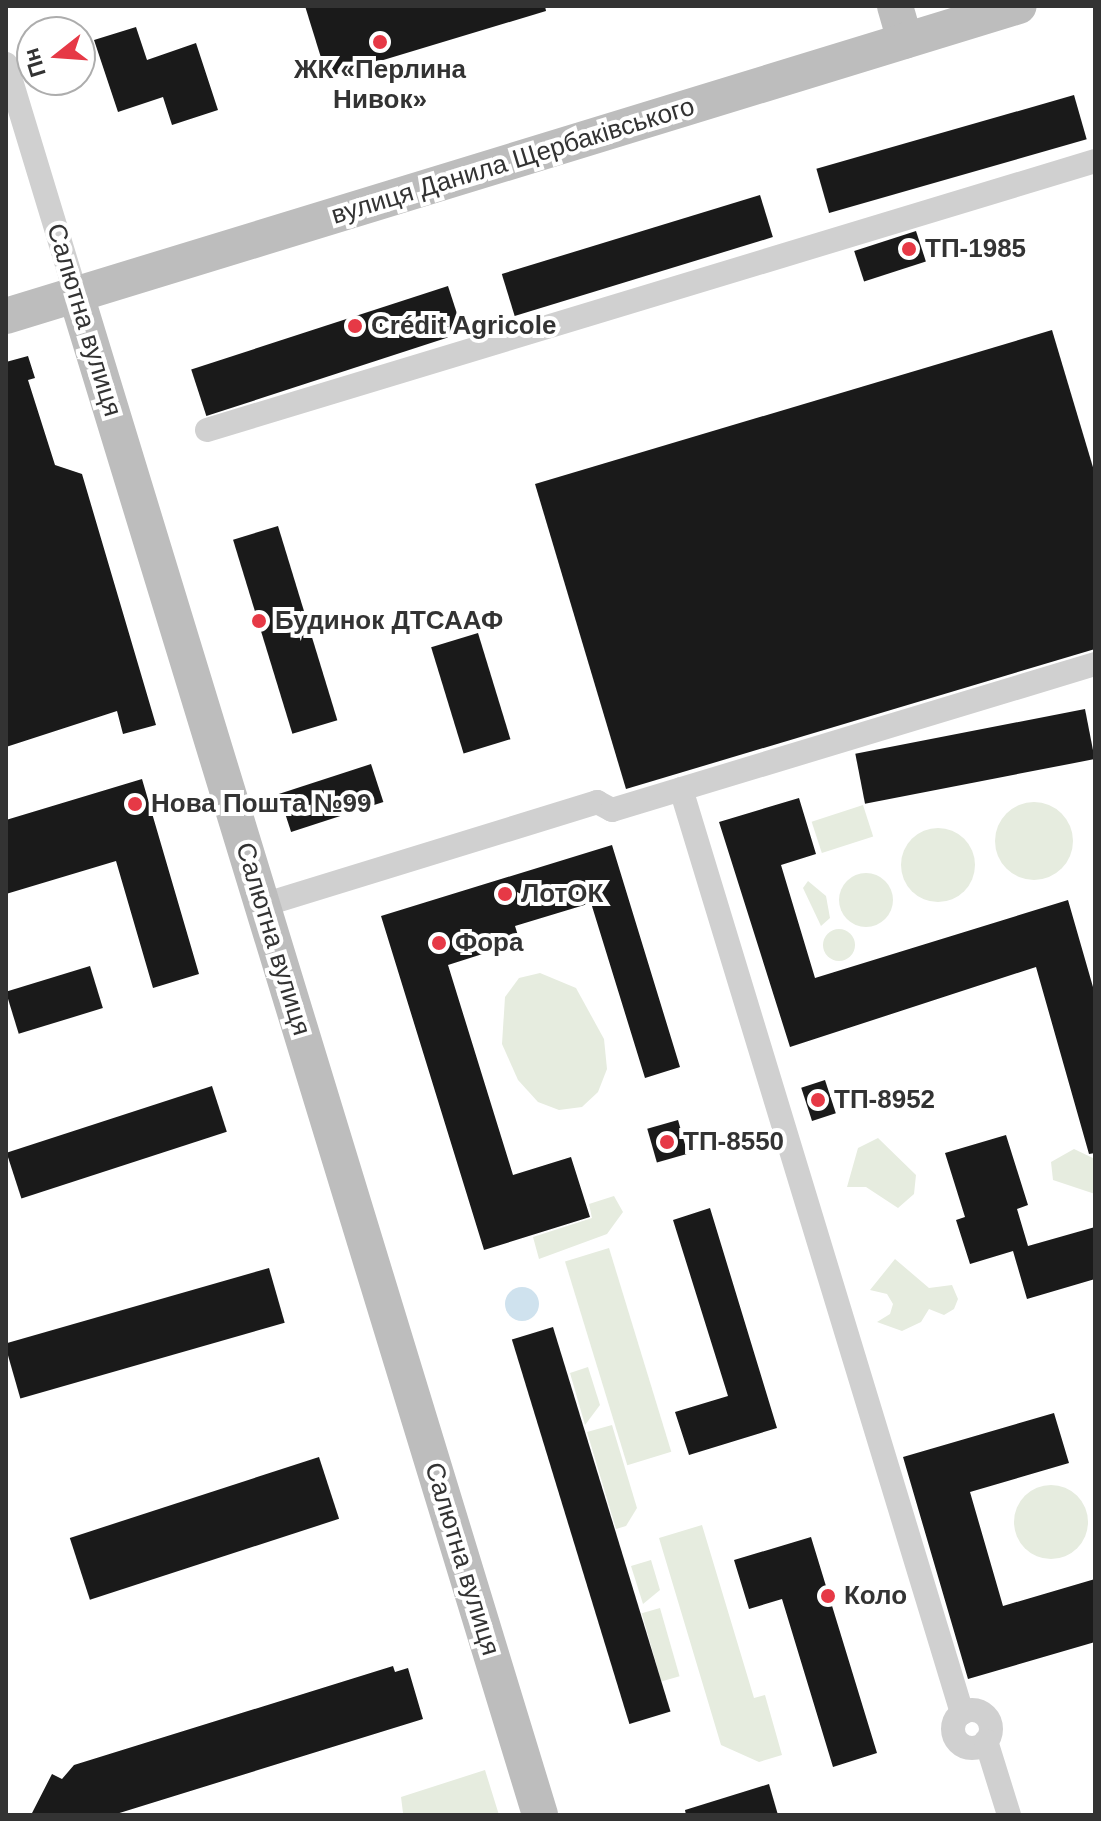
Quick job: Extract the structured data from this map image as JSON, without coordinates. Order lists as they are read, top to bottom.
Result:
{
  "streets": {
    "street": ["вулиця Данила Щербаківського", "Салютна вулиця"]
  },
  "crossings": [
    ["вулиця Данила Щербаківського", "Салютна вулиця"]
  ],
  "places": [
    "ЖК «Перлина Нивок»",
    "ТП-1985",
    "Crédit Agricole",
    "Будинок ДТСААФ",
    "Нова Пошта №99",
    "ЛотОК",
    "Фора",
    "ТП-8952",
    "ТП-8550",
    "Коло"
  ],
  "north": "left"
}
